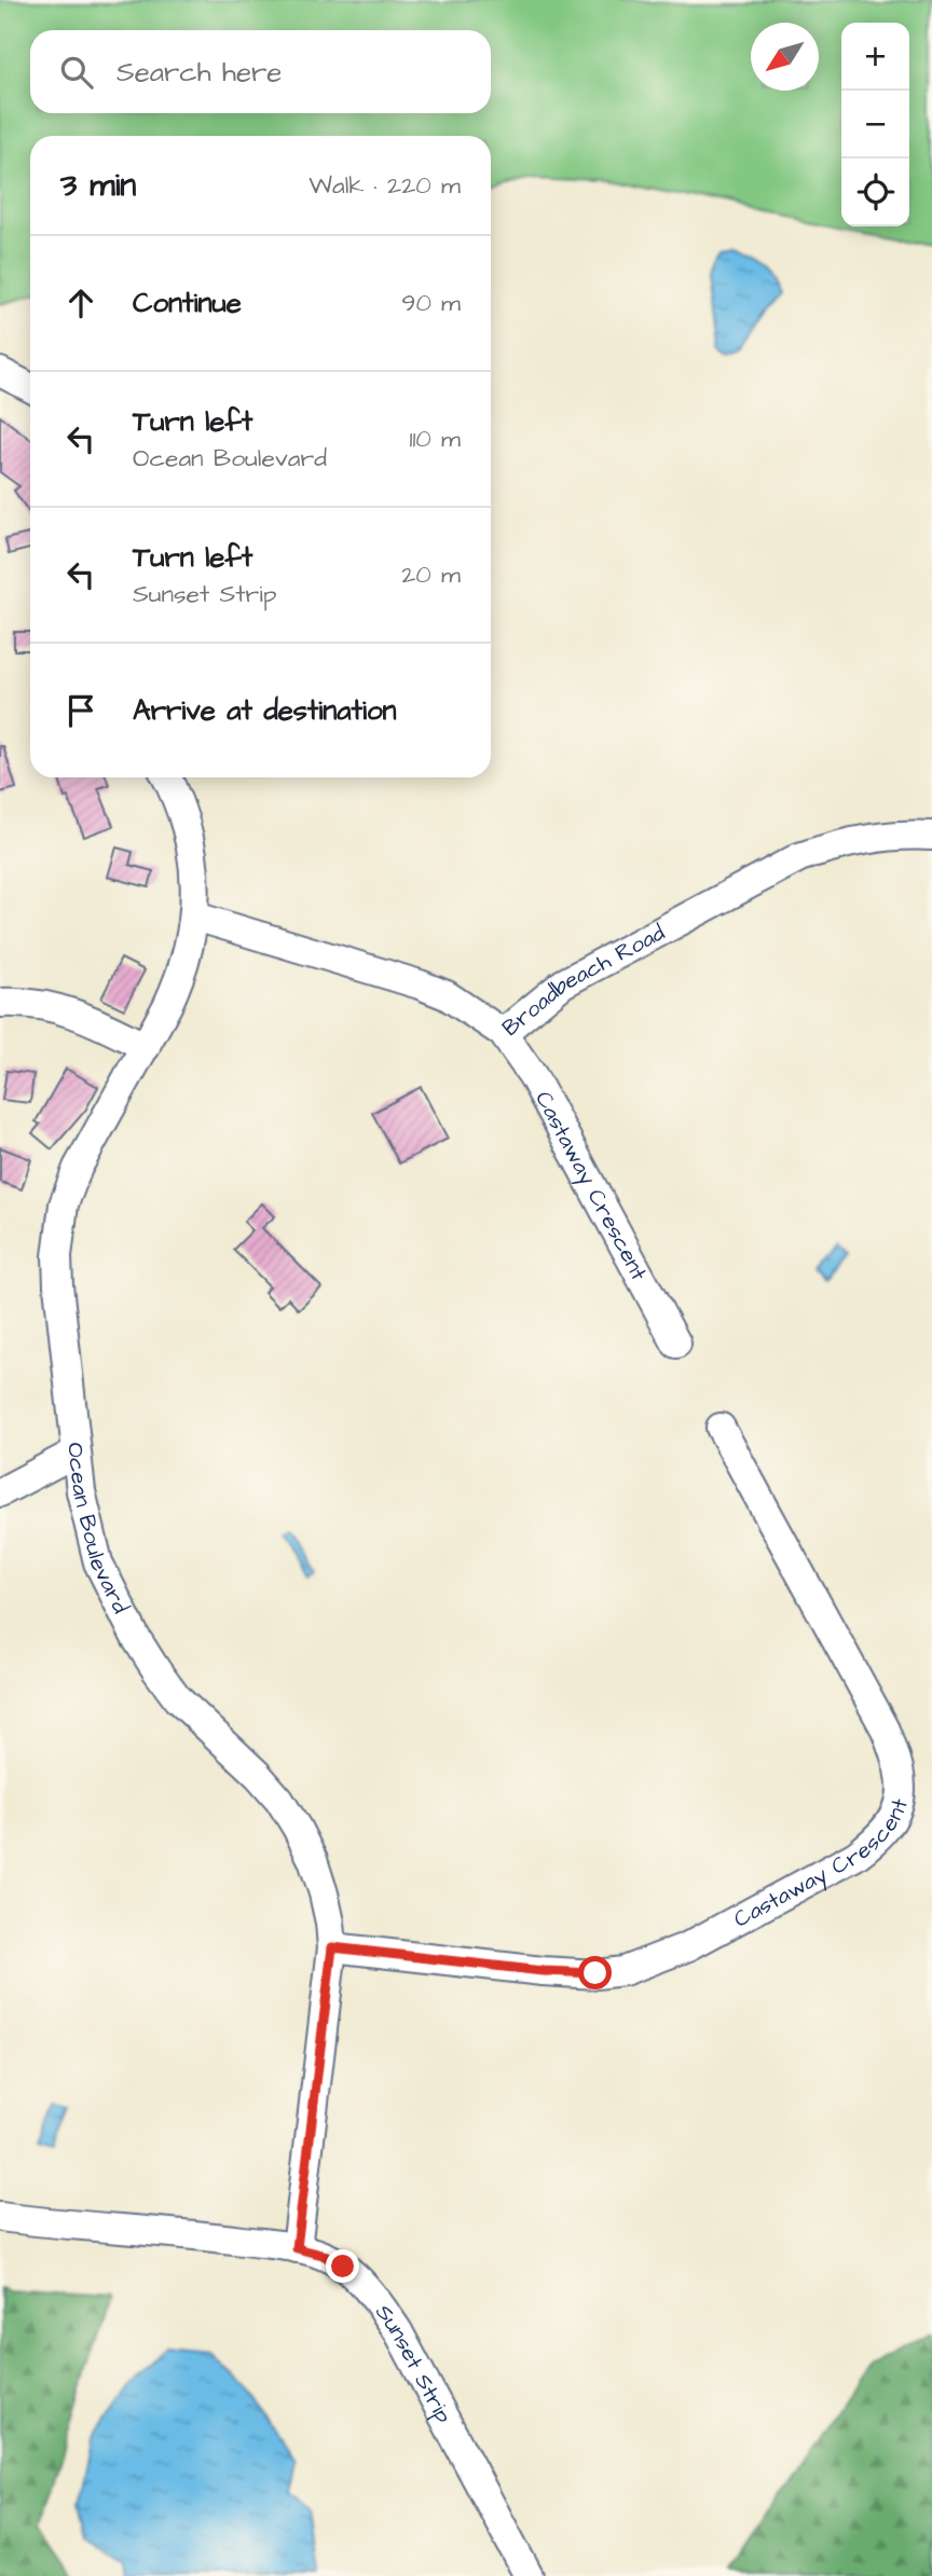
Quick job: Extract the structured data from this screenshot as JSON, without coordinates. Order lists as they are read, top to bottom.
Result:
{
  "streets": {
    "street": [
      "Broadbeach Road",
      "Castaway Crescent",
      "Ocean Boulevard",
      "Sunset Strip"
    ]
  },
  "crossings": [
    ["Broadbeach Road", "Castaway Crescent"],
    ["Broadbeach Road", "Ocean Boulevard"],
    ["Castaway Crescent", "Ocean Boulevard"],
    ["Ocean Boulevard", "Sunset Strip"]
  ],
  "north": "bottom left",
  "page": {
    "map_buttons": ["+", "−"],
    "search": "Search here",
    "heading": ["3 min", "Walk · 220 m"],
    "list": [
      ["Continue", "90 m"],
      ["Turn left", "Ocean Boulevard", "110 m"],
      ["Turn left", "Sunset Strip", "20 m"],
      "Arrive at destination"
    ]
  }
}
